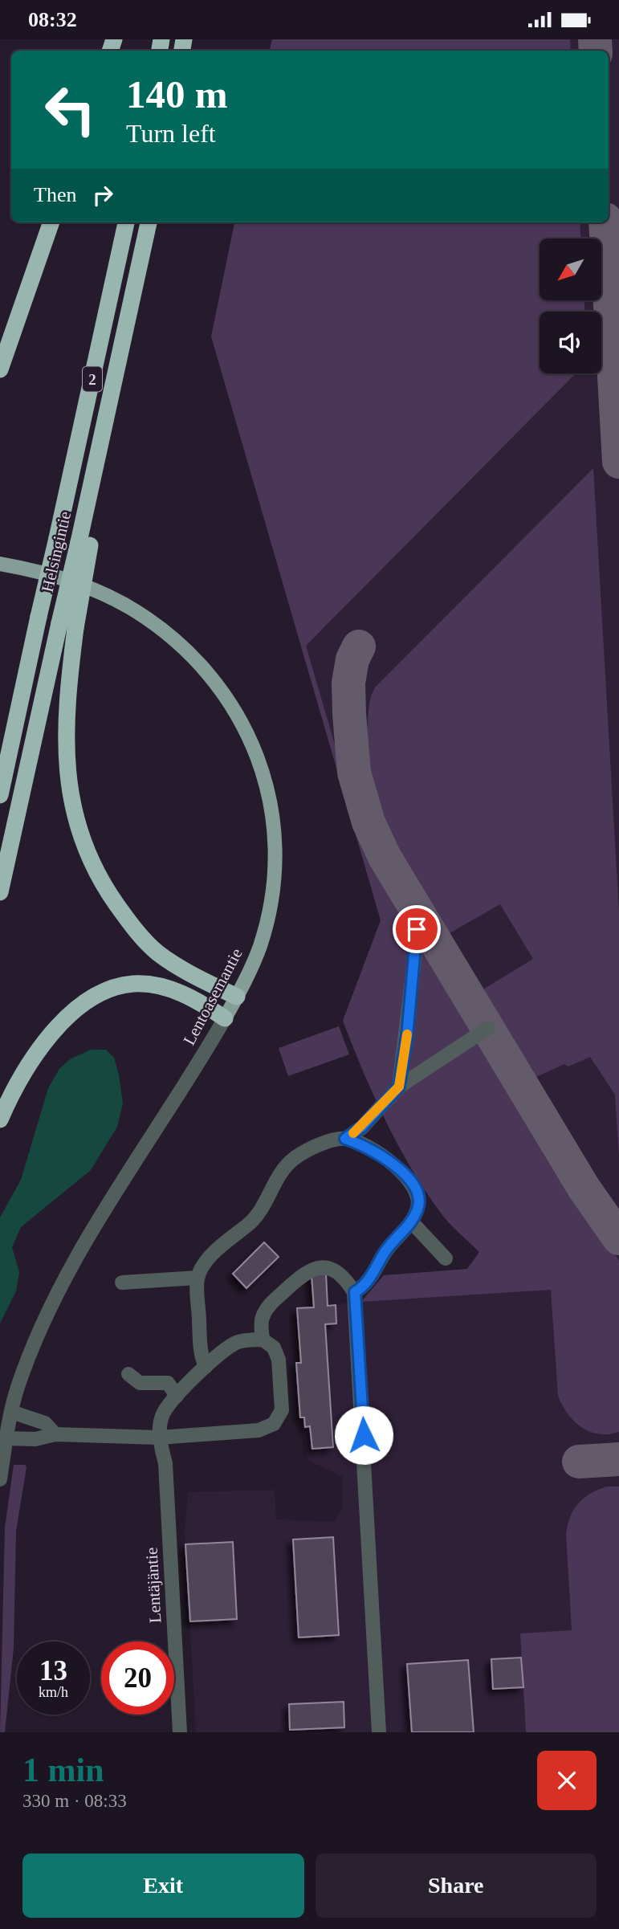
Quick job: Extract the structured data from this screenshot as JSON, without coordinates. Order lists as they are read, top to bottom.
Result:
{
  "streets": {
    "highway": ["2", "Helsingintie"],
    "main road": ["Lentoasemantie"],
    "street": ["Lentäjäntie"]
  },
  "north": "bottom left",
  "page": {
    "status": "08:32",
    "turn": ["140 m", "Turn left"],
    "then": "Then",
    "speed": "13 km/h",
    "limit": "20",
    "heading": ["1 min", "330 m · 08:33"],
    "buttons": ["Exit", "Share"]
  }
}
